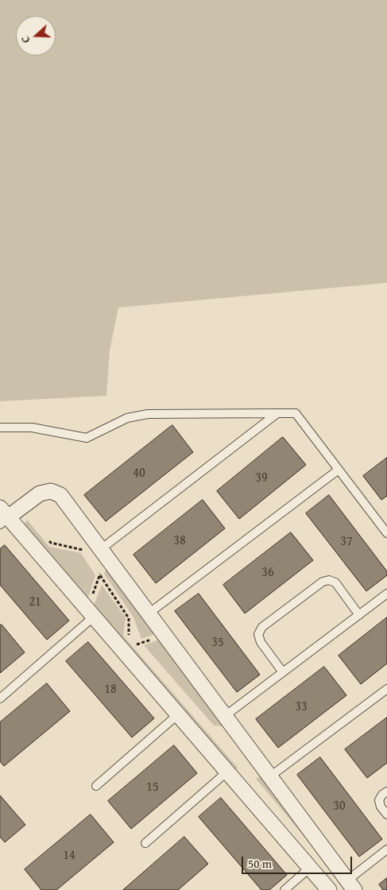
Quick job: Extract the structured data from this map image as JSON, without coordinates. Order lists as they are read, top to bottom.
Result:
{
  "house_numbers": [
    "40",
    "39",
    "38",
    "37",
    "36",
    "21",
    "35",
    "18",
    "33",
    "15",
    "30",
    "14"
  ],
  "scale_bar": "50 m",
  "north": "left"
}
